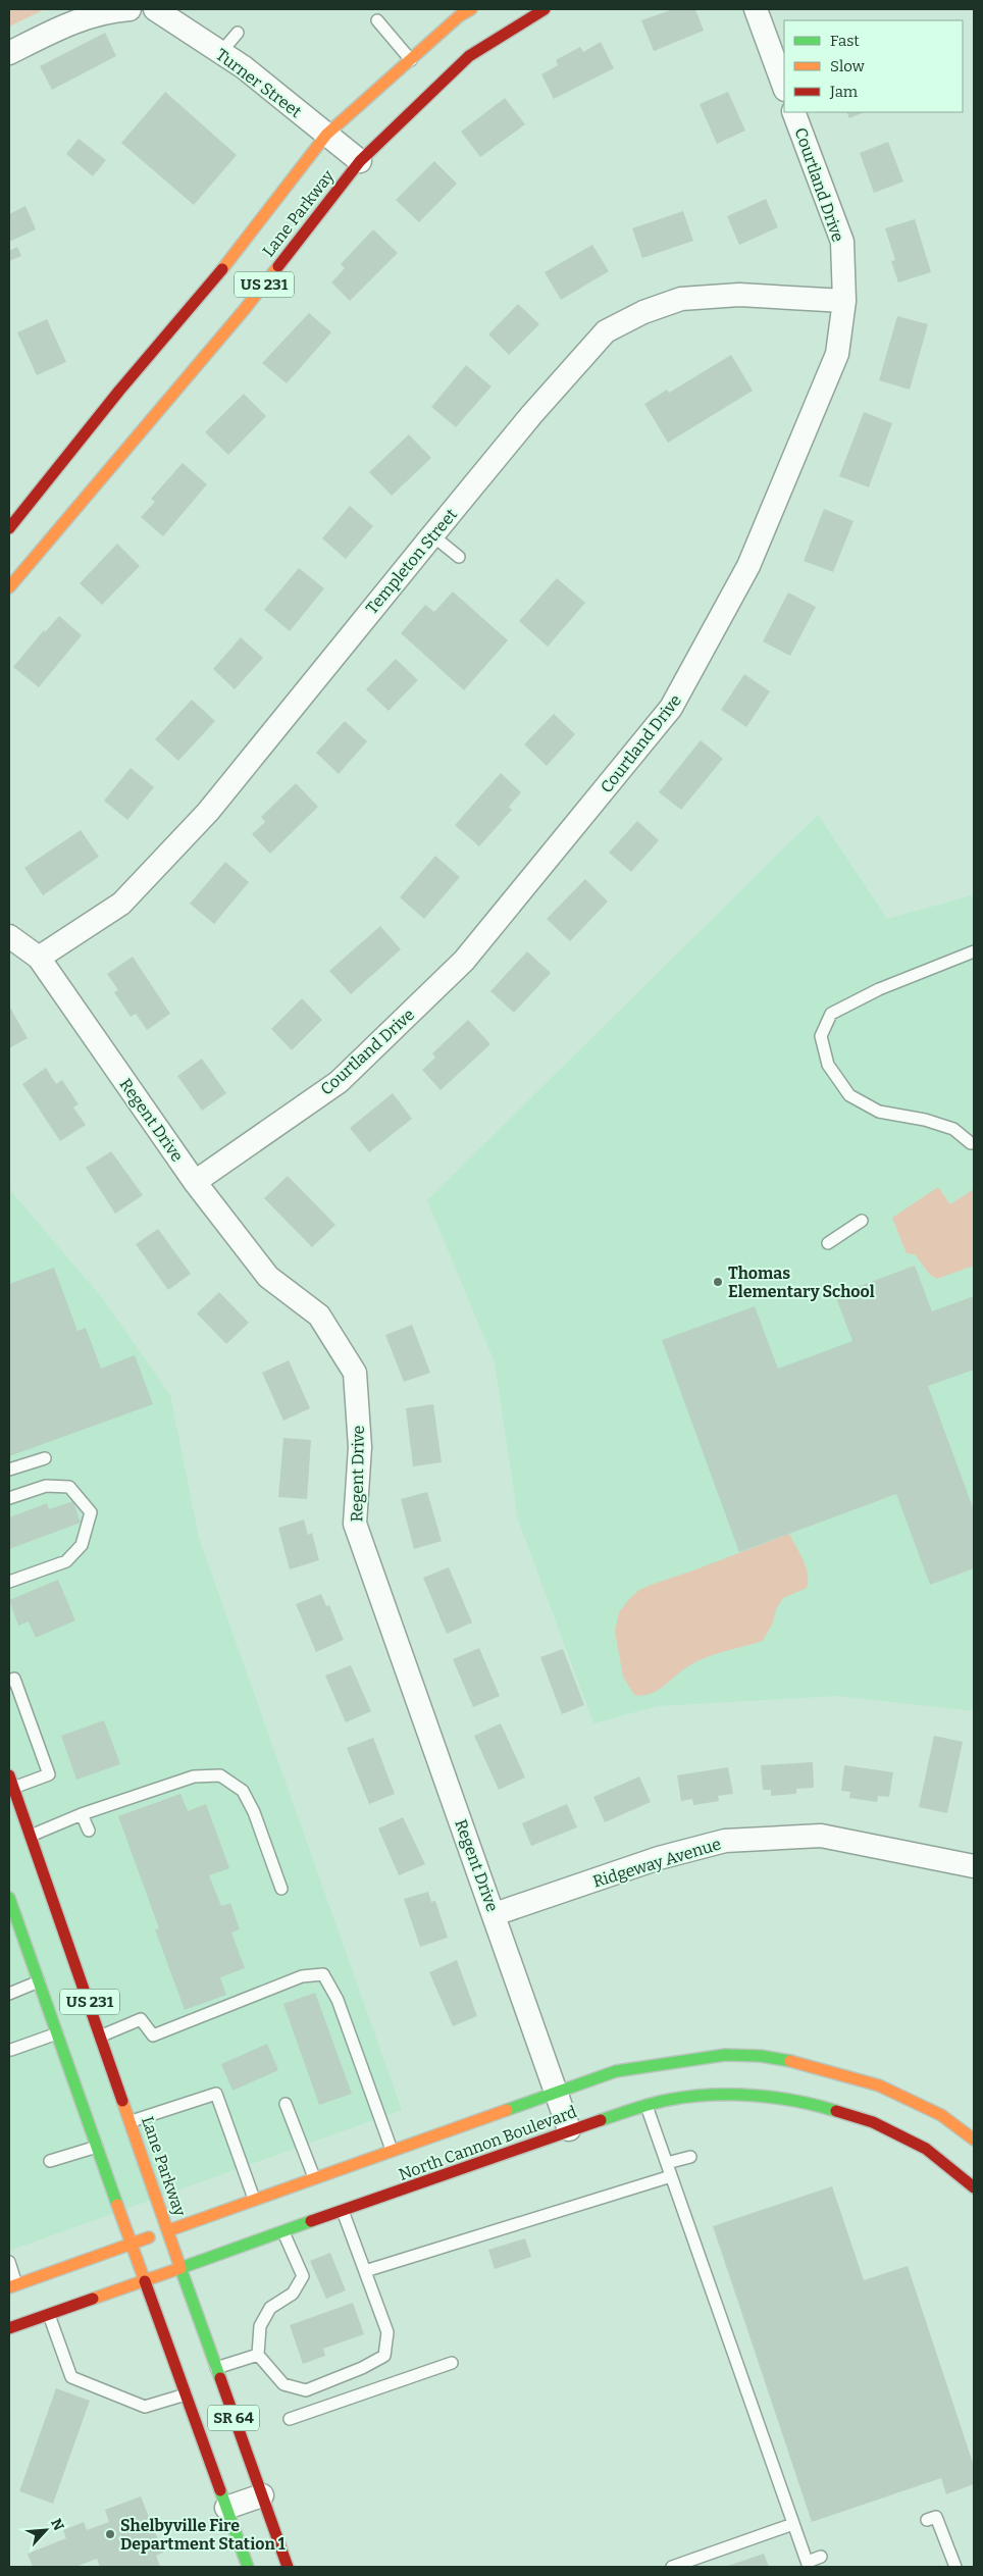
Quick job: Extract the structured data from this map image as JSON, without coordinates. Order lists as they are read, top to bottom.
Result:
{
  "streets": {
    "main road": [
      "Lane Parkway",
      "US 231",
      "North Cannon Boulevard",
      "SR 64"
    ],
    "street": [
      "Turner Street",
      "Courtland Drive",
      "Templeton Street",
      "Regent Drive",
      "Ridgeway Avenue"
    ]
  },
  "crossings": [
    ["Turner Street", "Lane Parkway"],
    ["Courtland Drive", "Templeton Street"],
    ["Courtland Drive", "Regent Drive"],
    ["Lane Parkway", "North Cannon Boulevard"],
    ["US 231", "North Cannon Boulevard"],
    ["Templeton Street", "Regent Drive"],
    ["Regent Drive", "Ridgeway Avenue"],
    ["Regent Drive", "North Cannon Boulevard"],
    ["North Cannon Boulevard", "SR 64"]
  ],
  "places": ["Thomas Elementary School", "Shelbyville Fire Department Station 1"],
  "legend": ["Fast", "Slow", "Jam"],
  "north": "top right"
}
